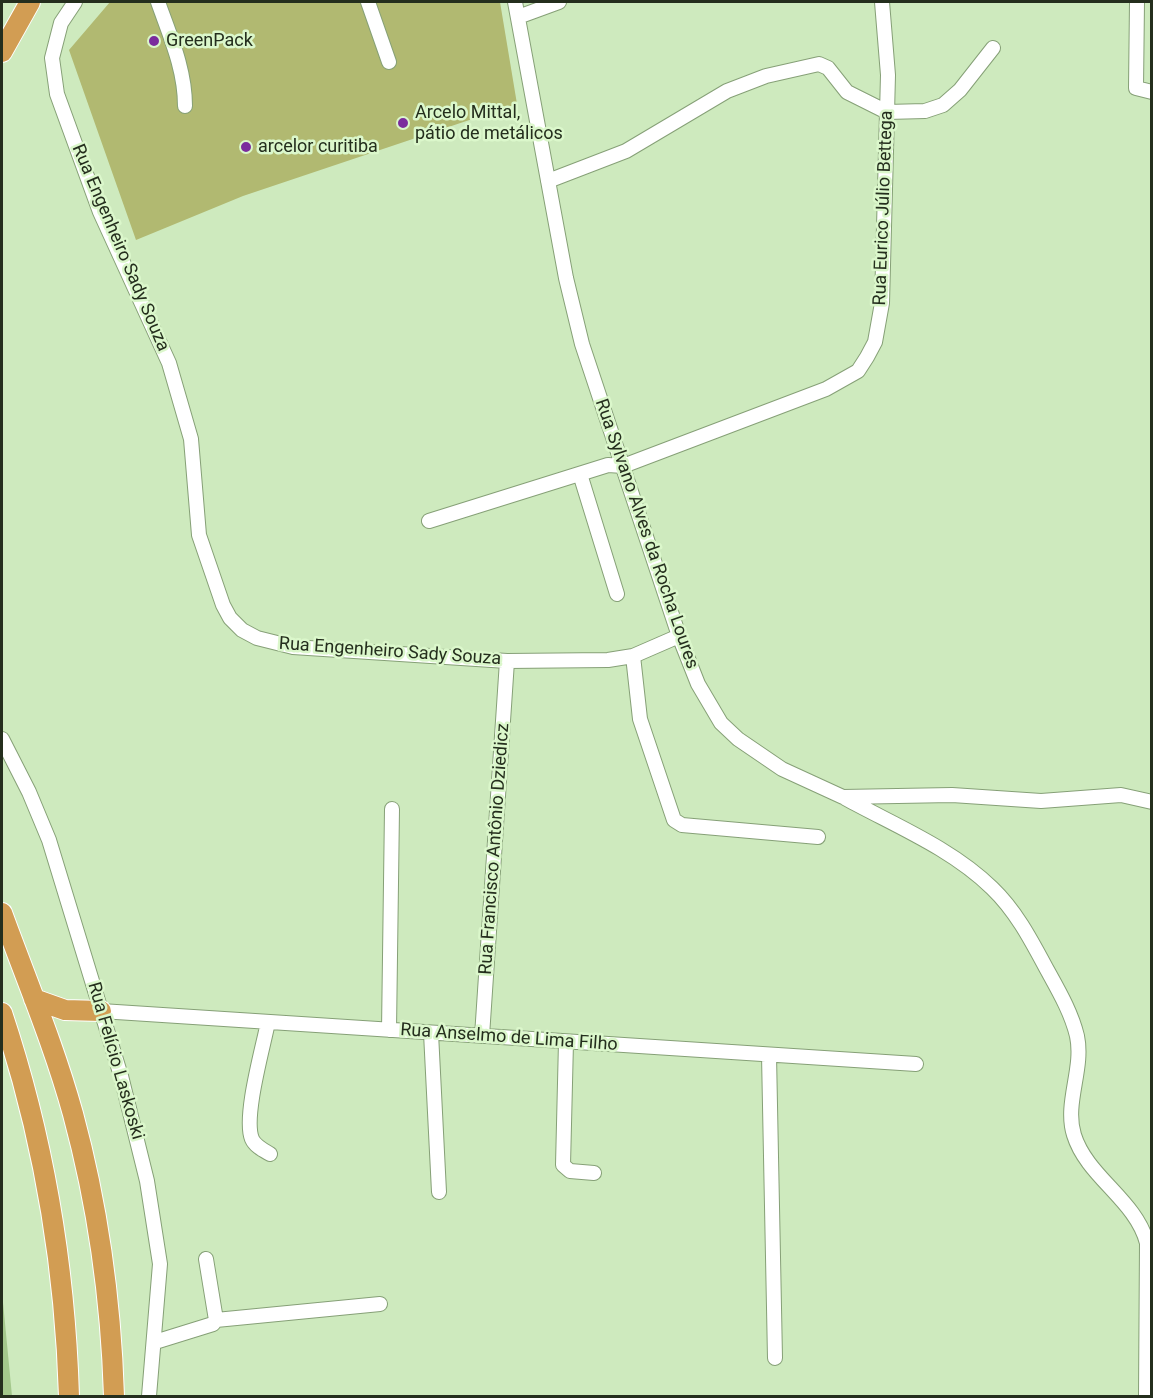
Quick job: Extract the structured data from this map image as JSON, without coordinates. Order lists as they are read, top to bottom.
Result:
{
  "streets": {
    "street": [
      "Rua Eurico Júlio Bettega",
      "Rua Engenheiro Sady Souza",
      "Rua Sylvano Alves da Rocha Loures",
      "Rua Francisco Antônio Dziedicz",
      "Rua Anselmo de Lima Filho",
      "Rua Felício Laskoski"
    ]
  },
  "crossings": [
    ["Rua Eurico Júlio Bettega", "Rua Sylvano Alves da Rocha Loures"],
    ["Rua Engenheiro Sady Souza", "Rua Sylvano Alves da Rocha Loures"],
    ["Rua Engenheiro Sady Souza", "Rua Francisco Antônio Dziedicz"],
    ["Rua Francisco Antônio Dziedicz", "Rua Anselmo de Lima Filho"],
    ["Rua Anselmo de Lima Filho", "Rua Felício Laskoski"]
  ],
  "places": ["GreenPack", "Arcelo Mittal, pátio de metálicos", "arcelor curitiba"]
}
